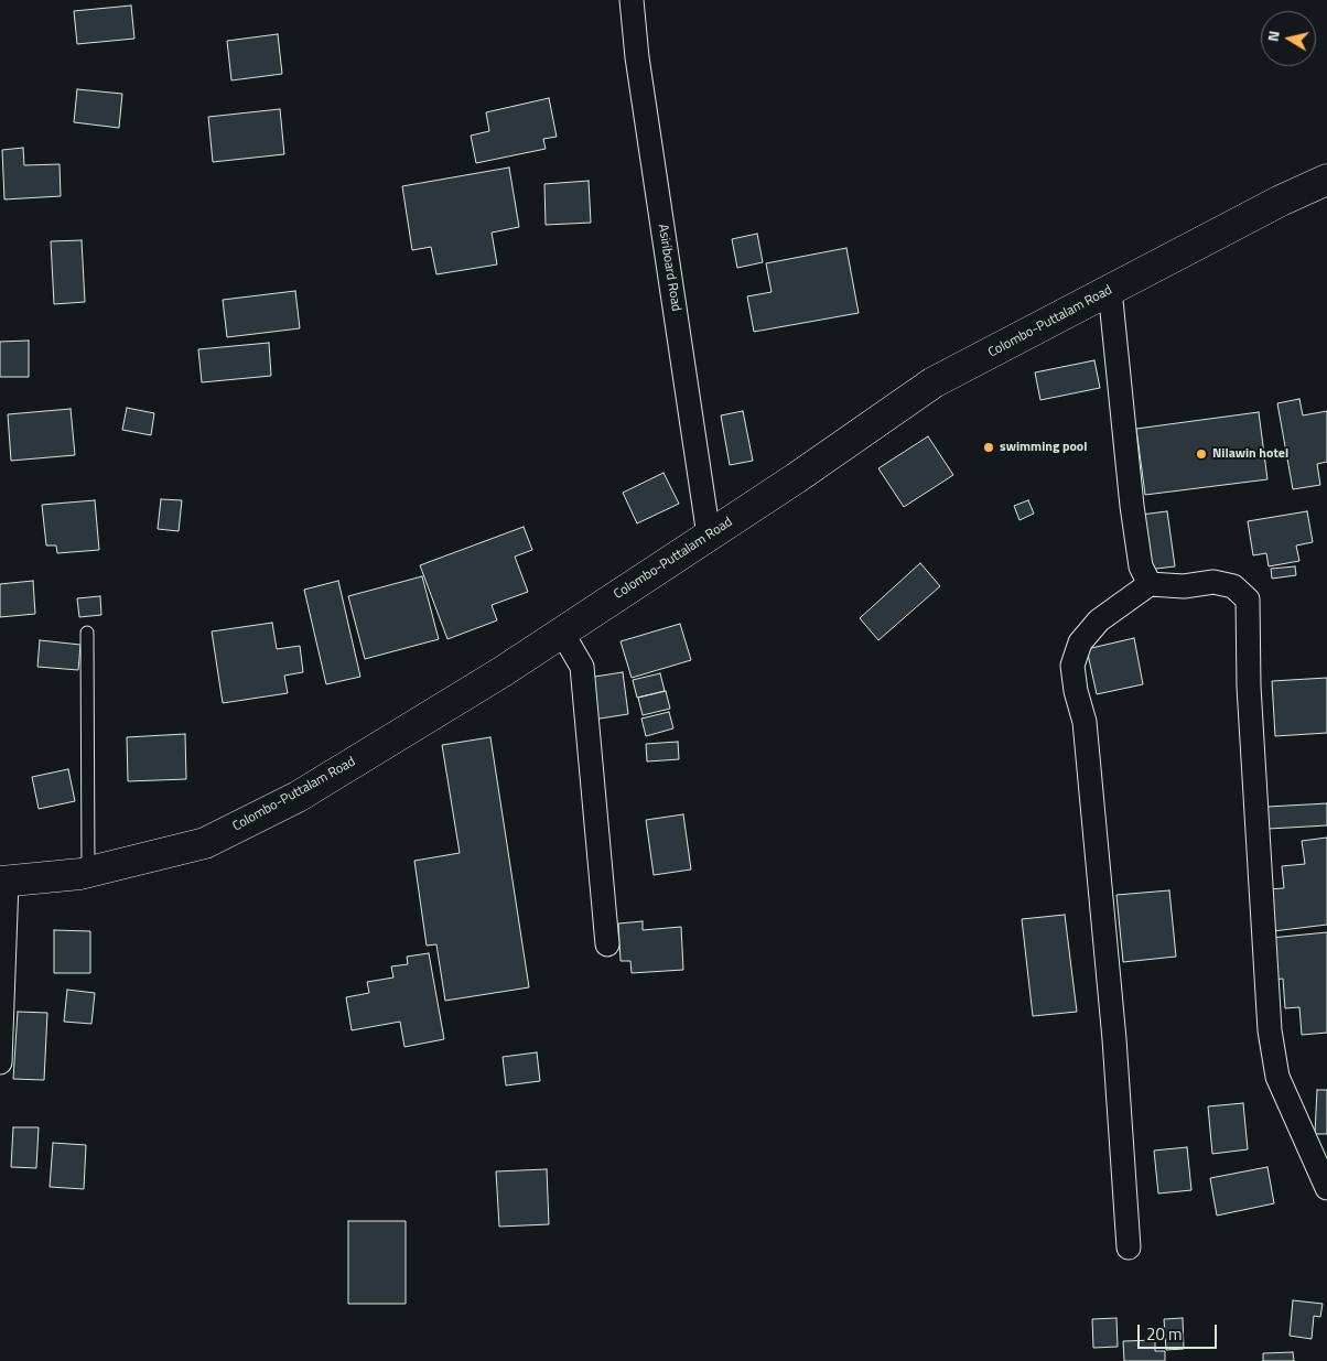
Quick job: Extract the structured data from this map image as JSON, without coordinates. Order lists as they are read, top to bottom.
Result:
{
  "streets": {
    "highway": ["Colombo-Puttalam Road"],
    "street": ["Asiriboard Road"]
  },
  "crossings": [
    ["Asiriboard Road", "Colombo-Puttalam Road"]
  ],
  "places": ["swimming pool", "Nilawin hotel"],
  "scale_bar": "20 m",
  "north": "left"
}
